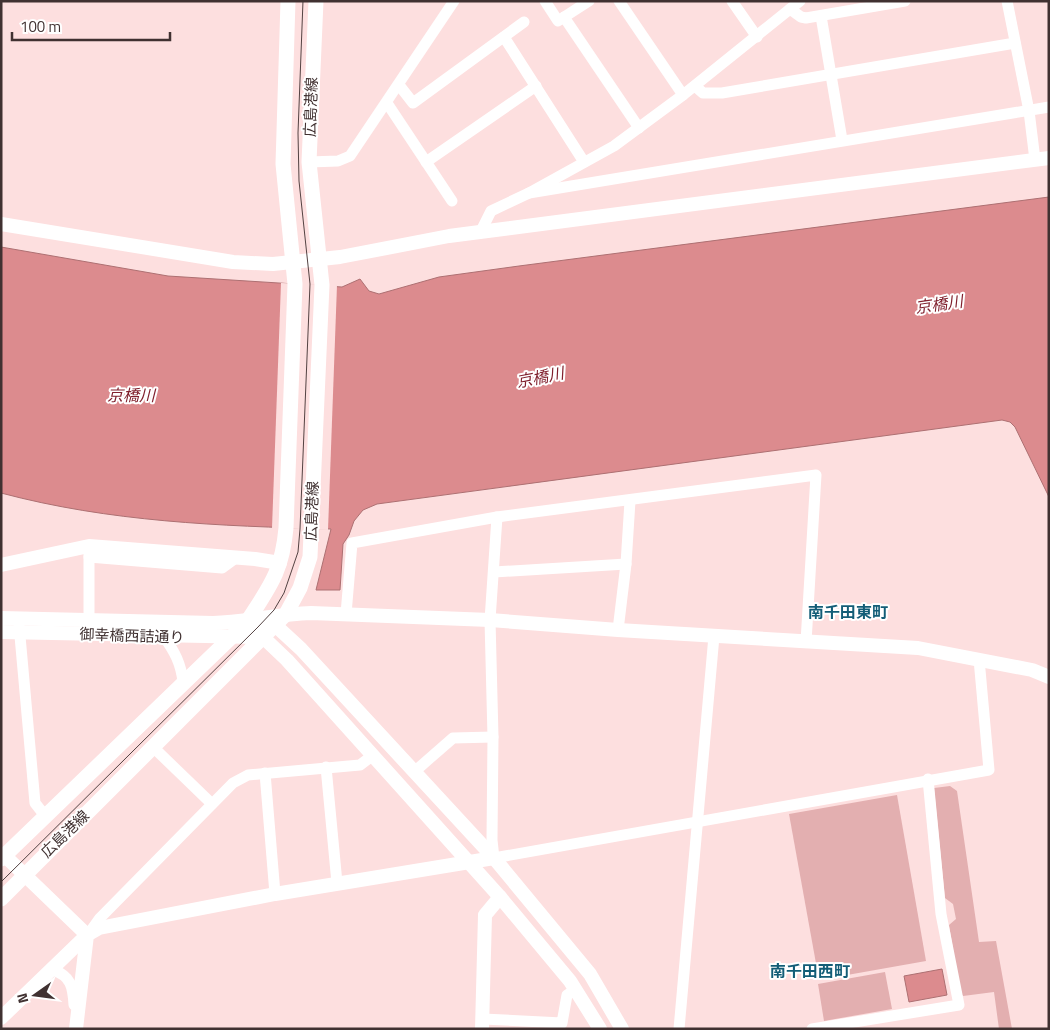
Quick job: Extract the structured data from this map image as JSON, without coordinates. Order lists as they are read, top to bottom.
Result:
{
  "streets": {
    "main road": ["広島港線"],
    "street": ["御幸橋西詰通り"]
  },
  "crossings": [
    ["広島港線", "御幸橋西詰通り"]
  ],
  "districts": ["南千田東町", "南千田西町"],
  "water": ["京橋川"],
  "scale_bar": "100 m",
  "north": "left"
}
